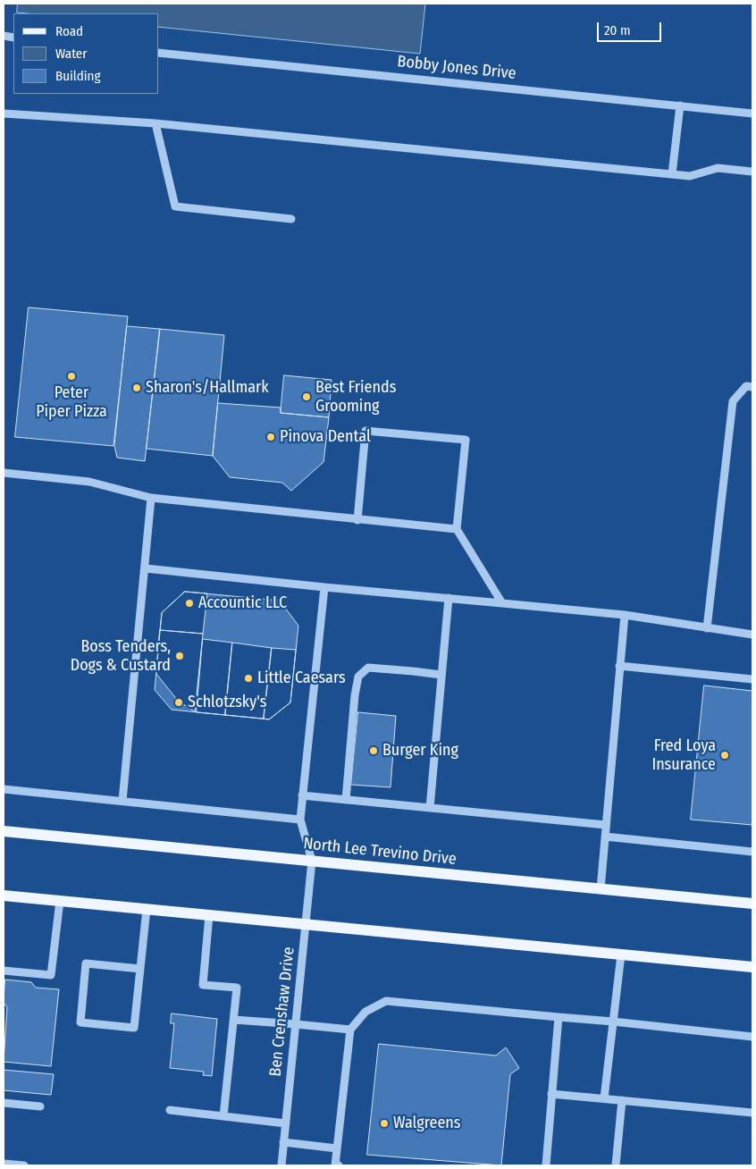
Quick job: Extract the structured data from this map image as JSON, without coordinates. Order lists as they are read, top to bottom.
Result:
{
  "streets": {
    "main road": ["North Lee Trevino Drive"],
    "street": ["Bobby Jones Drive", "Ben Crenshaw Drive"]
  },
  "crossings": [
    ["North Lee Trevino Drive", "Ben Crenshaw Drive"]
  ],
  "places": [
    "Peter Piper Pizza",
    "Sharon's/Hallmark",
    "Best Friends Grooming",
    "Pinova Dental",
    "Accountic LLC",
    "Boss Tenders, Dogs & Custard",
    "Little Caesars",
    "Schlotzsky's",
    "Burger King",
    "Fred Loya Insurance",
    "Walgreens"
  ],
  "legend": ["Road", "Water", "Building"],
  "scale_bar": "20 m"
}
